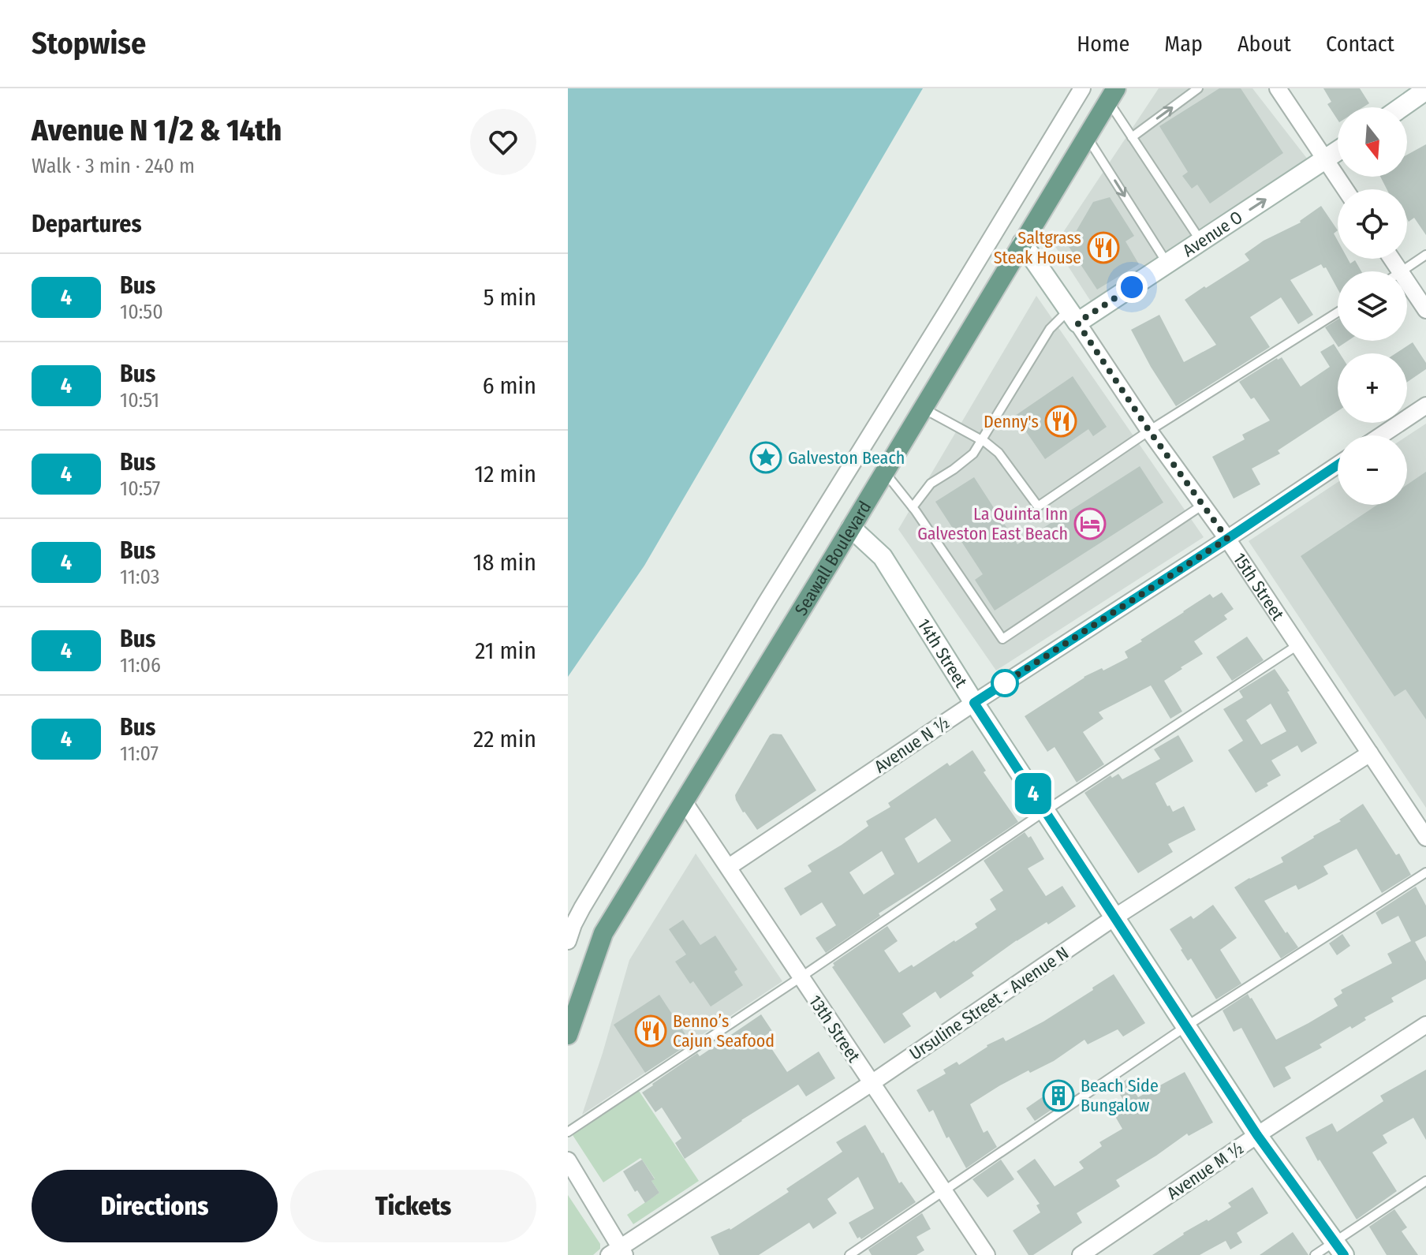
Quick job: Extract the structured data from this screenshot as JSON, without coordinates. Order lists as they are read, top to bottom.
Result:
{
  "streets": {
    "main road": [
      "Avenue O",
      "Seawall Boulevard",
      "15th Street",
      "14th Street"
    ],
    "street": [
      "Avenue N ½",
      "Ursuline Street - Avenue N",
      "13th Street",
      "Avenue M ½"
    ]
  },
  "crossings": [
    ["Avenue O", "15th Street"],
    ["Seawall Boulevard", "15th Street"],
    ["Seawall Boulevard", "14th Street"],
    ["Seawall Boulevard", "13th Street"],
    ["15th Street", "Avenue N ½"],
    ["15th Street", "Ursuline Street - Avenue N"],
    ["14th Street", "Avenue N ½"],
    ["14th Street", "Ursuline Street - Avenue N"],
    ["14th Street", "Avenue M ½"],
    ["Avenue N ½", "13th Street"],
    ["Ursuline Street - Avenue N", "13th Street"]
  ],
  "one_way": ["Avenue O"],
  "places": {
    "restaurant": ["Saltgrass Steak House", "Denny's", "Benno’s Cajun Seafood"],
    "place": ["Galveston Beach"],
    "hotel": ["La Quinta Inn Galveston East Beach"],
    "building": ["Beach Side Bungalow"]
  },
  "lines": ["bus line 4"],
  "north": "bottom",
  "page": {
    "header": "Stopwise",
    "nav": [
      "Home",
      "Map",
      "About",
      "Contact"
    ],
    "heading": [
      ["Avenue N 1/2 & 14th", "Walk · 3 min · 240 m"],
      "Departures"
    ],
    "on_map": "4",
    "map_buttons": ["+", "−"],
    "list": [
      {
        "mark": "4",
        "name": "Bus",
        "note": "10:50",
        "value": "5 min"
      },
      {
        "mark": "4",
        "name": "Bus",
        "note": "10:51",
        "value": "6 min"
      },
      {
        "mark": "4",
        "name": "Bus",
        "note": "10:57",
        "value": "12 min"
      },
      {
        "mark": "4",
        "name": "Bus",
        "note": "11:03",
        "value": "18 min"
      },
      {
        "mark": "4",
        "name": "Bus",
        "note": "11:06",
        "value": "21 min"
      },
      {
        "mark": "4",
        "name": "Bus",
        "note": "11:07",
        "value": "22 min"
      }
    ],
    "buttons": ["Directions", "Tickets"]
  }
}
